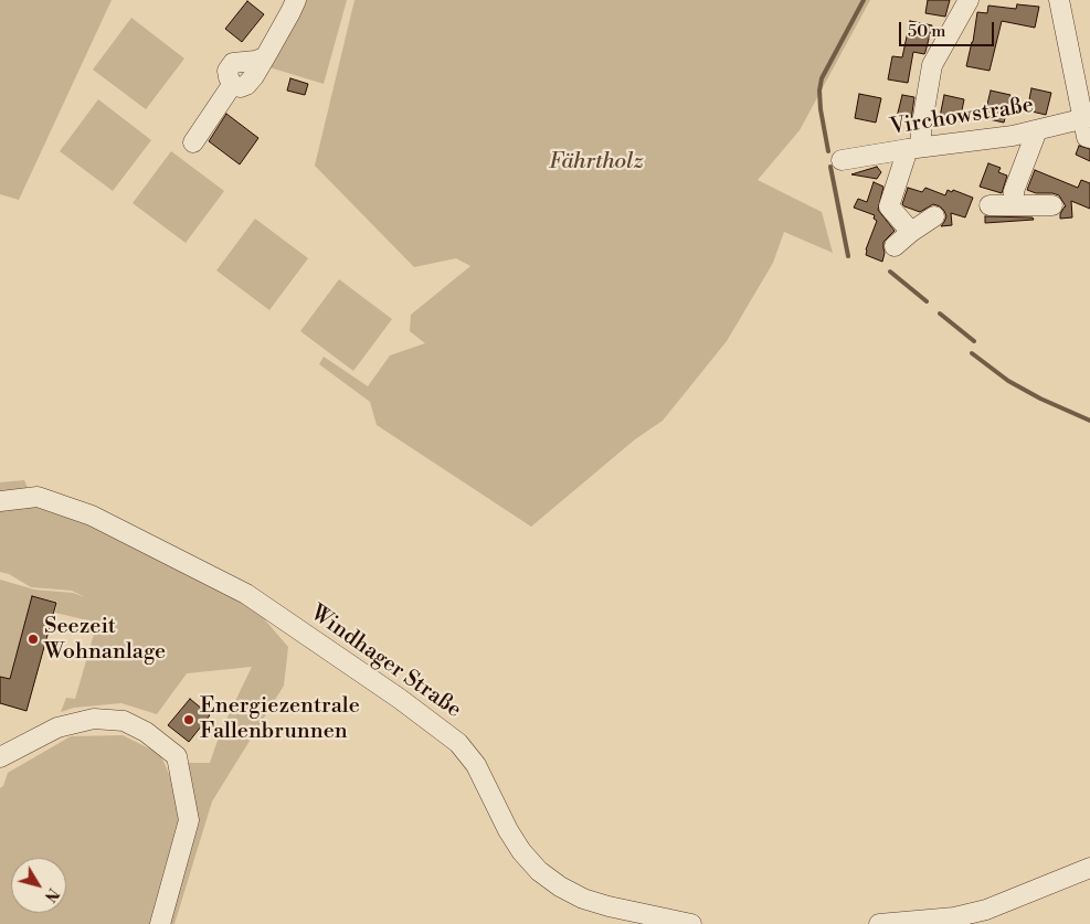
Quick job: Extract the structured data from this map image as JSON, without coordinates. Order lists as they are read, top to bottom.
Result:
{
  "streets": {
    "street": ["Virchowstraße", "Windhager Straße"]
  },
  "parks": ["Fährtholz"],
  "places": ["Seezeit Wohnanlage", "Energiezentrale Fallenbrunnen"],
  "scale_bar": "50 m",
  "north": "bottom right"
}
